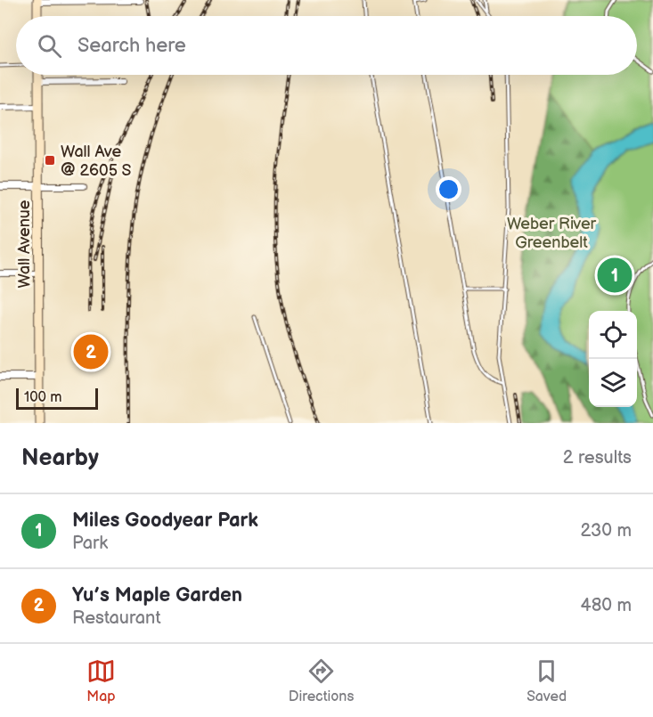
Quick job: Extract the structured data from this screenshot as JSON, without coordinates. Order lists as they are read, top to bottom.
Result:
{
  "streets": {
    "main road": ["Wall Avenue"]
  },
  "parks": ["Weber River Greenbelt"],
  "places": {
    "transit": ["Wall Ave @ 2605 S"]
  },
  "scale_bar": "100 m",
  "page": {
    "search": "Search here",
    "pins": ["1", "2"],
    "scale": "100 m",
    "heading": ["Nearby", "2 results"],
    "list": [
      {
        "mark": "1",
        "name": "Miles Goodyear Park",
        "note": "Park",
        "value": "230 m"
      },
      {
        "mark": "2",
        "name": "Yu’s Maple Garden",
        "note": "Restaurant",
        "value": "480 m"
      }
    ],
    "nav": ["Map", "Directions", "Saved"]
  }
}
